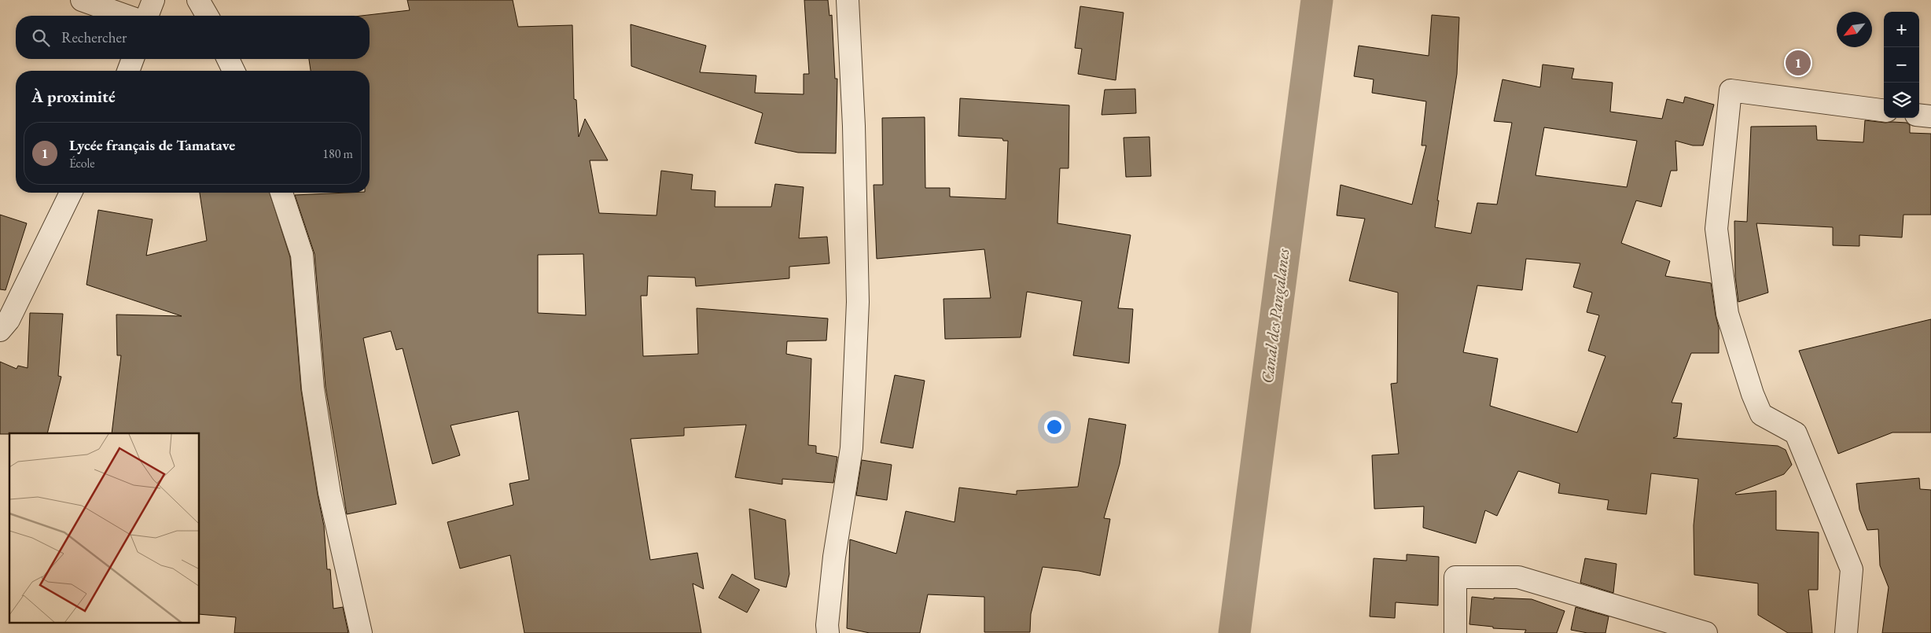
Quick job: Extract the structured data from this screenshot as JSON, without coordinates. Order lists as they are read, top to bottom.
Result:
{
  "water": ["Canal des Pangalanes"],
  "north": "bottom left",
  "page": {
    "map_buttons": ["+", "−"],
    "search": "Rechercher",
    "pins": "1",
    "heading": "À proximité",
    "list": [
      {
        "mark": "1",
        "name": "Lycée français de Tamatave",
        "note": "École",
        "value": "180 m"
      }
    ]
  }
}
